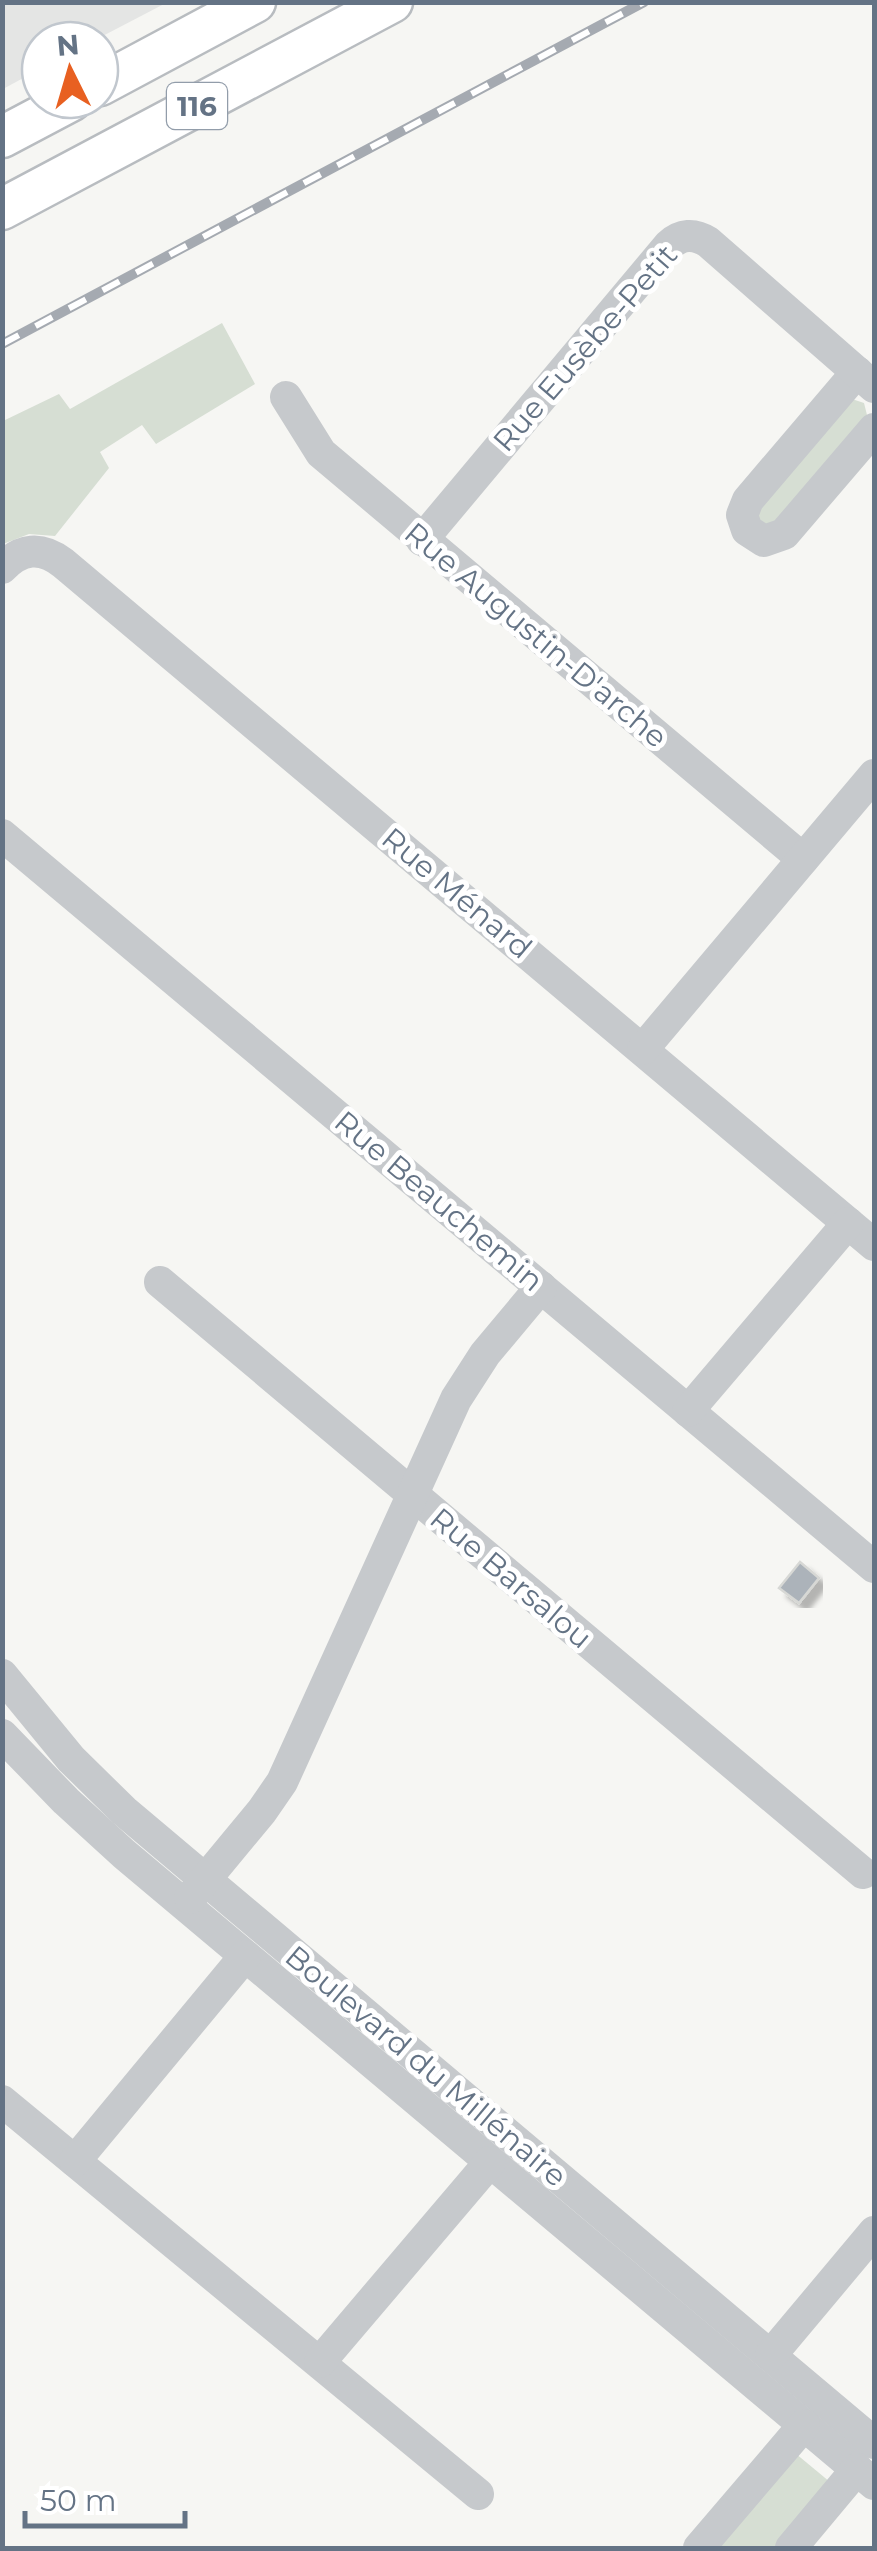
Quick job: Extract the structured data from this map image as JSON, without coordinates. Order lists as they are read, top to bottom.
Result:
{
  "streets": {
    "main road": ["116"],
    "street": [
      "Rue Eusèbe-Petit",
      "Rue Augustin-D'arche",
      "Rue Ménard",
      "Rue Beauchemin",
      "Rue Barsalou",
      "Boulevard du Millénaire"
    ]
  },
  "crossings": [
    ["Rue Eusèbe-Petit", "Rue Augustin-D'arche"]
  ],
  "scale_bar": "50 m",
  "north": "top"
}
